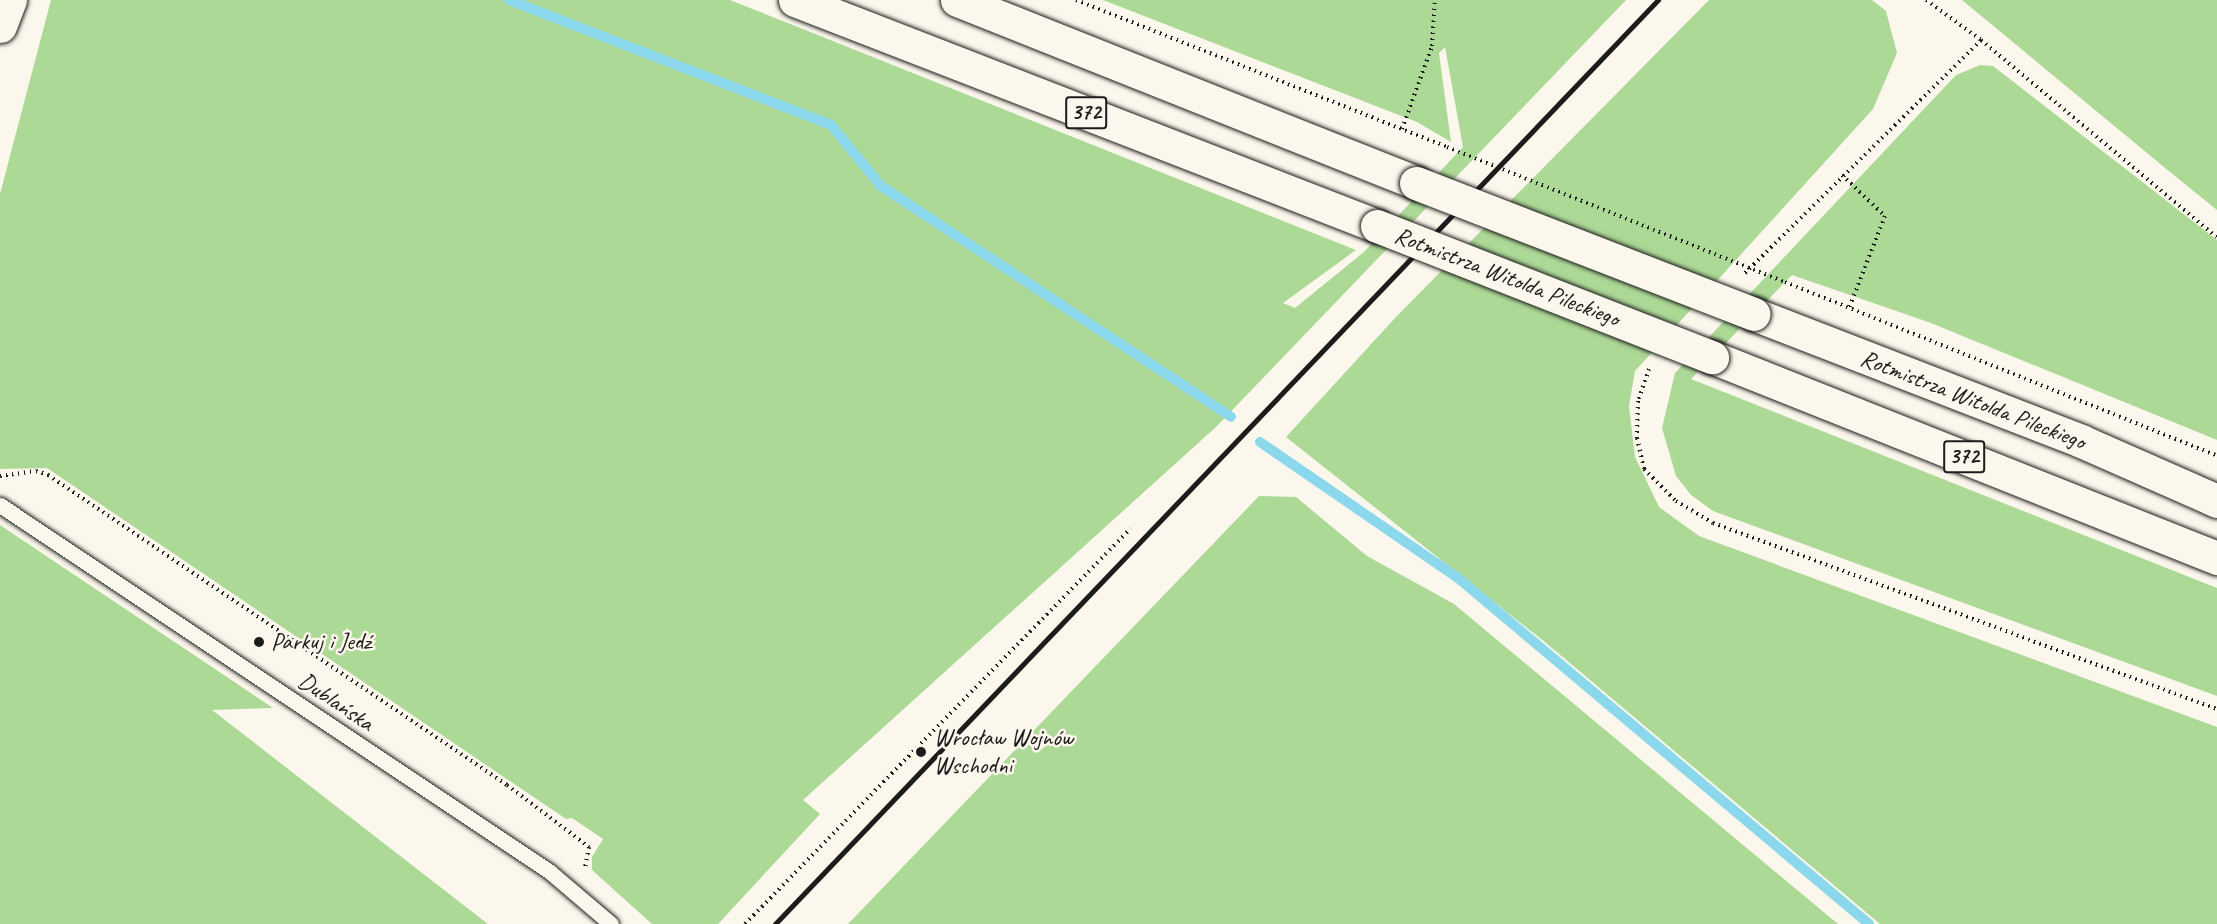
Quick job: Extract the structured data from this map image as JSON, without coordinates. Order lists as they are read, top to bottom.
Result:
{
  "streets": {
    "main road": ["372", "Rotmistrza Witolda Pileckiego"],
    "lane": ["Dublańska"]
  },
  "places": ["Parkuj i Jedź", "Wrocław Wojnów Wschodni"]
}
